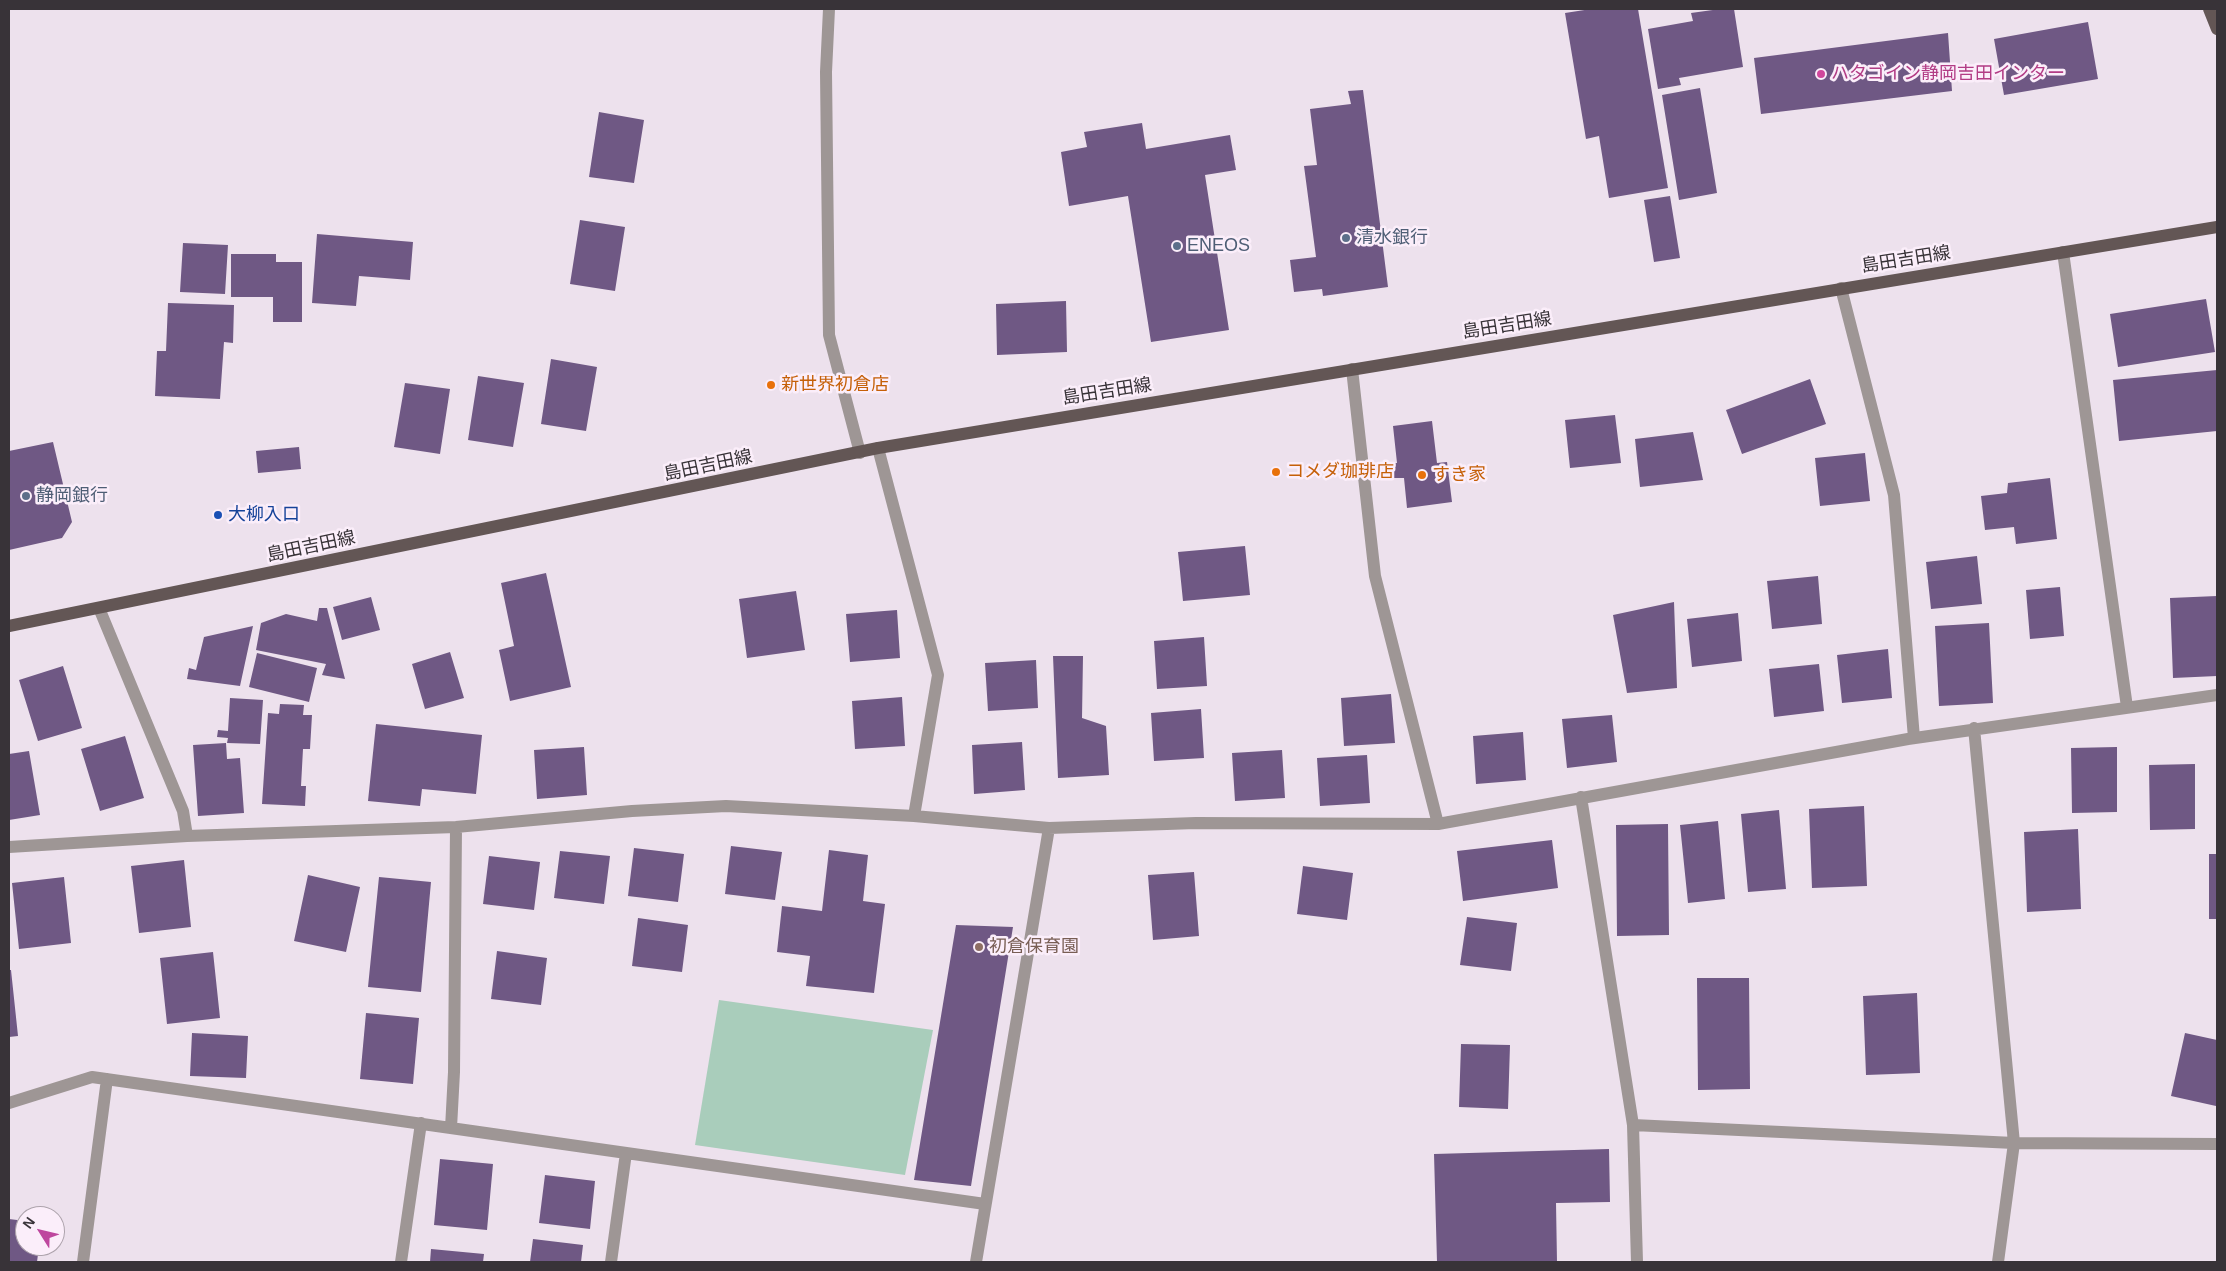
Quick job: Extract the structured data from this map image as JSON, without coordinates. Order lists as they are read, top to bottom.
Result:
{
  "streets": {
    "main road": ["島田吉田線"]
  },
  "places": [
    "ハタゴイン静岡吉田インター",
    "清水銀行",
    "ENEOS",
    "新世界初倉店",
    "コメダ珈琲店",
    "すき家",
    "静岡銀行",
    "大柳入口",
    "初倉保育園"
  ],
  "north": "top left"
}
